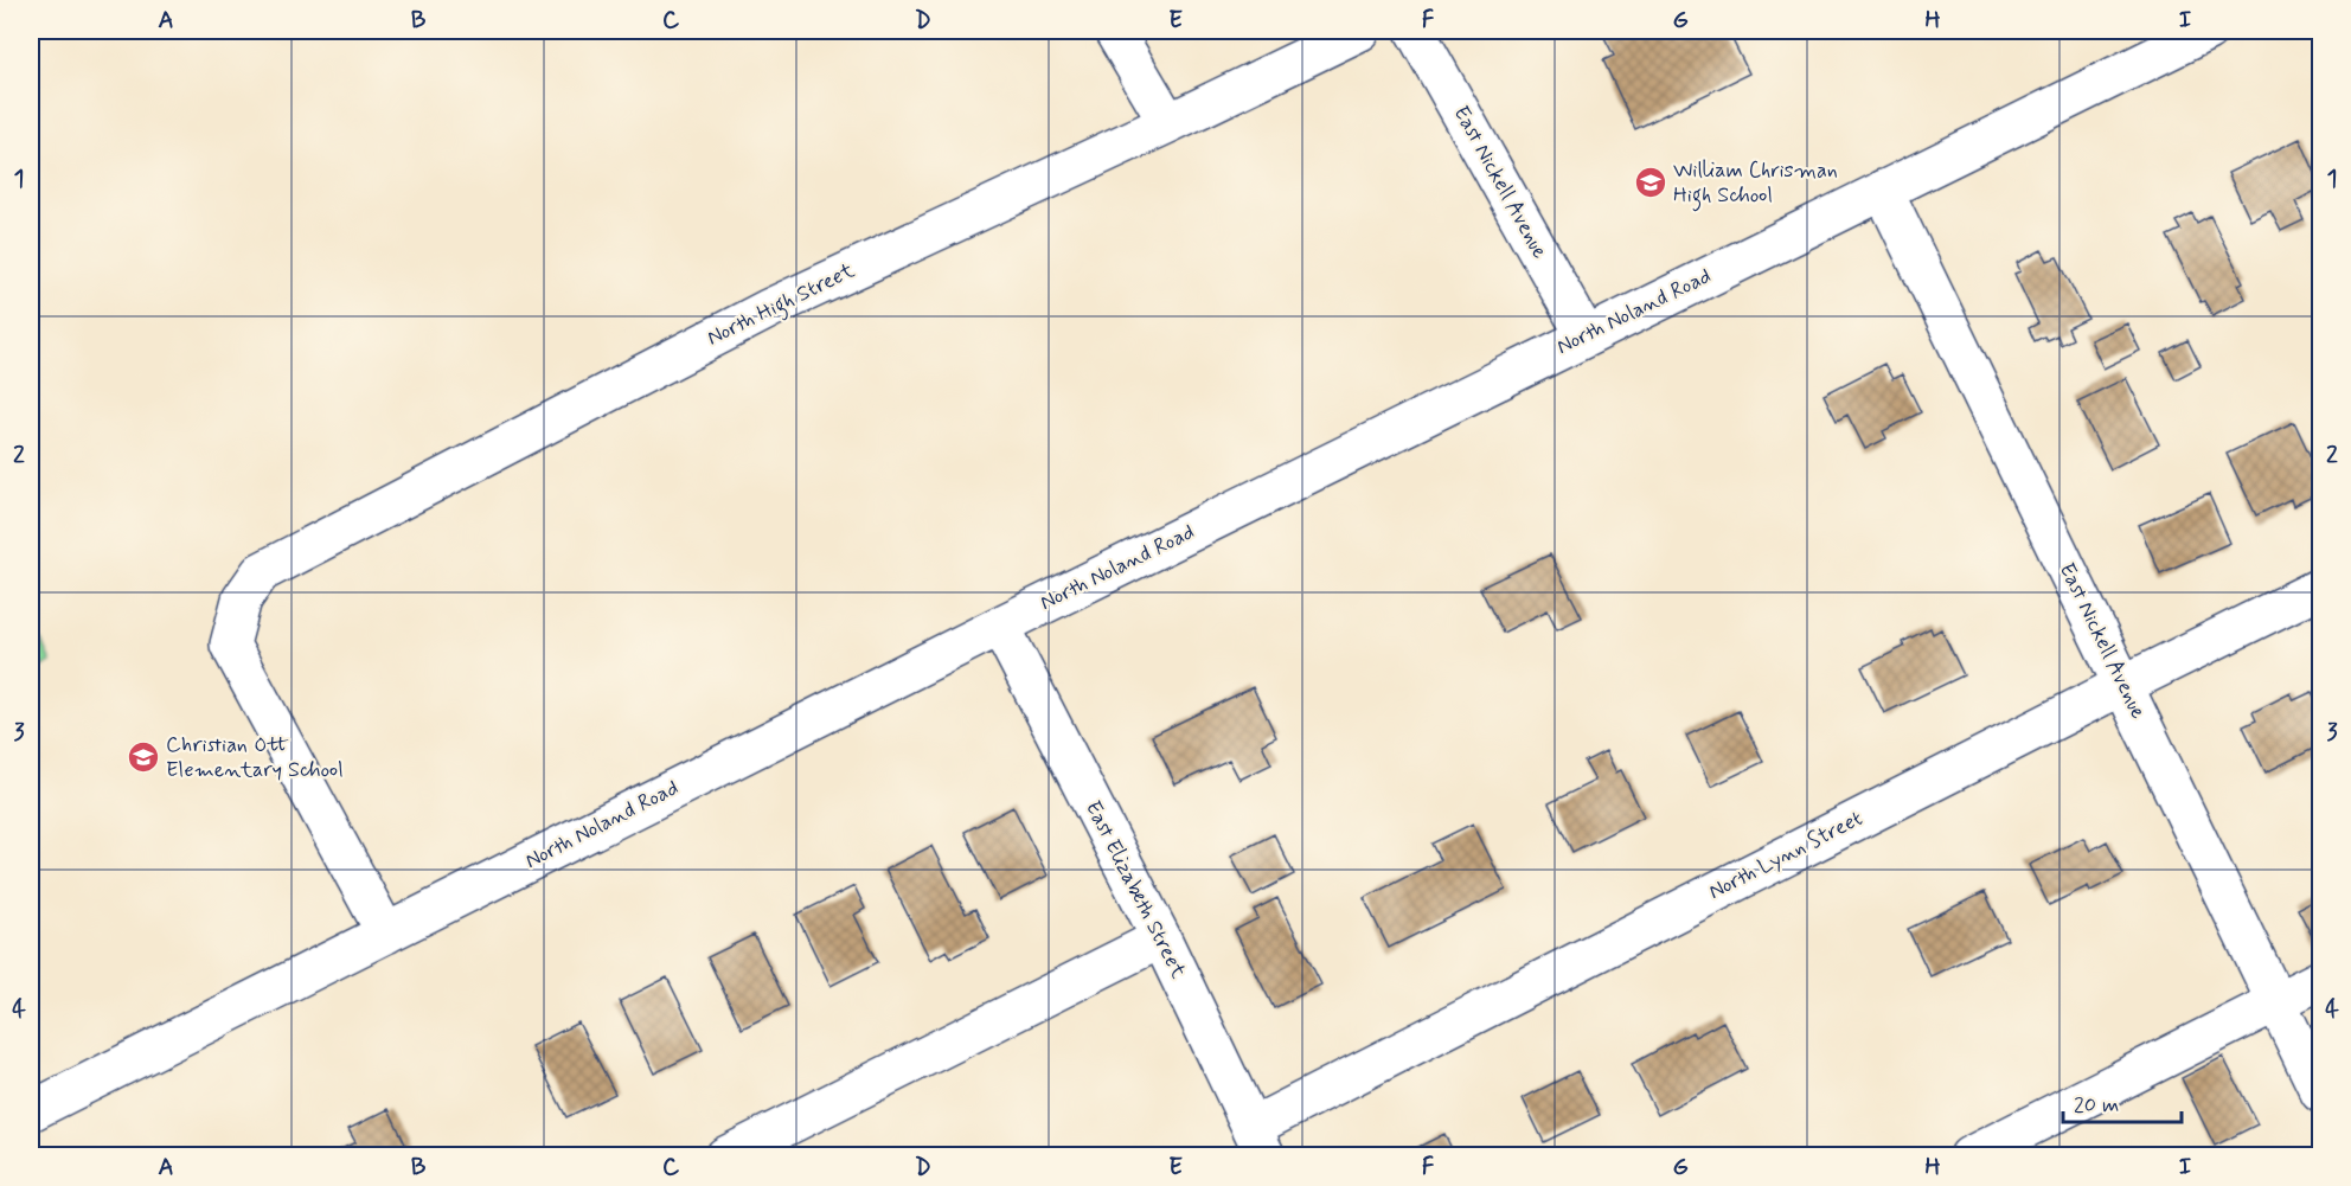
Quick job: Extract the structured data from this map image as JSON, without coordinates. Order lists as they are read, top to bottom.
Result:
{
  "streets": {
    "street": [
      "East Nickell Avenue",
      "North High Street",
      "North Noland Road",
      "North Lynn Street",
      "East Elizabeth Street"
    ]
  },
  "crossings": [
    ["East Nickell Avenue", "North Noland Road"],
    ["East Nickell Avenue", "North Lynn Street"],
    ["North High Street", "North Noland Road"],
    ["North Noland Road", "East Elizabeth Street"],
    ["North Lynn Street", "East Elizabeth Street"]
  ],
  "places": {
    "school or university": ["William Chrisman High School", "Christian Ott Elementary School"]
  },
  "scale_bar": "20 m",
  "grid": {
    "columns": [
      "A",
      "B",
      "C",
      "D",
      "E",
      "F",
      "G",
      "H",
      "I"
    ],
    "rows": [
      "1",
      "2",
      "3",
      "4"
    ]
  }
}
